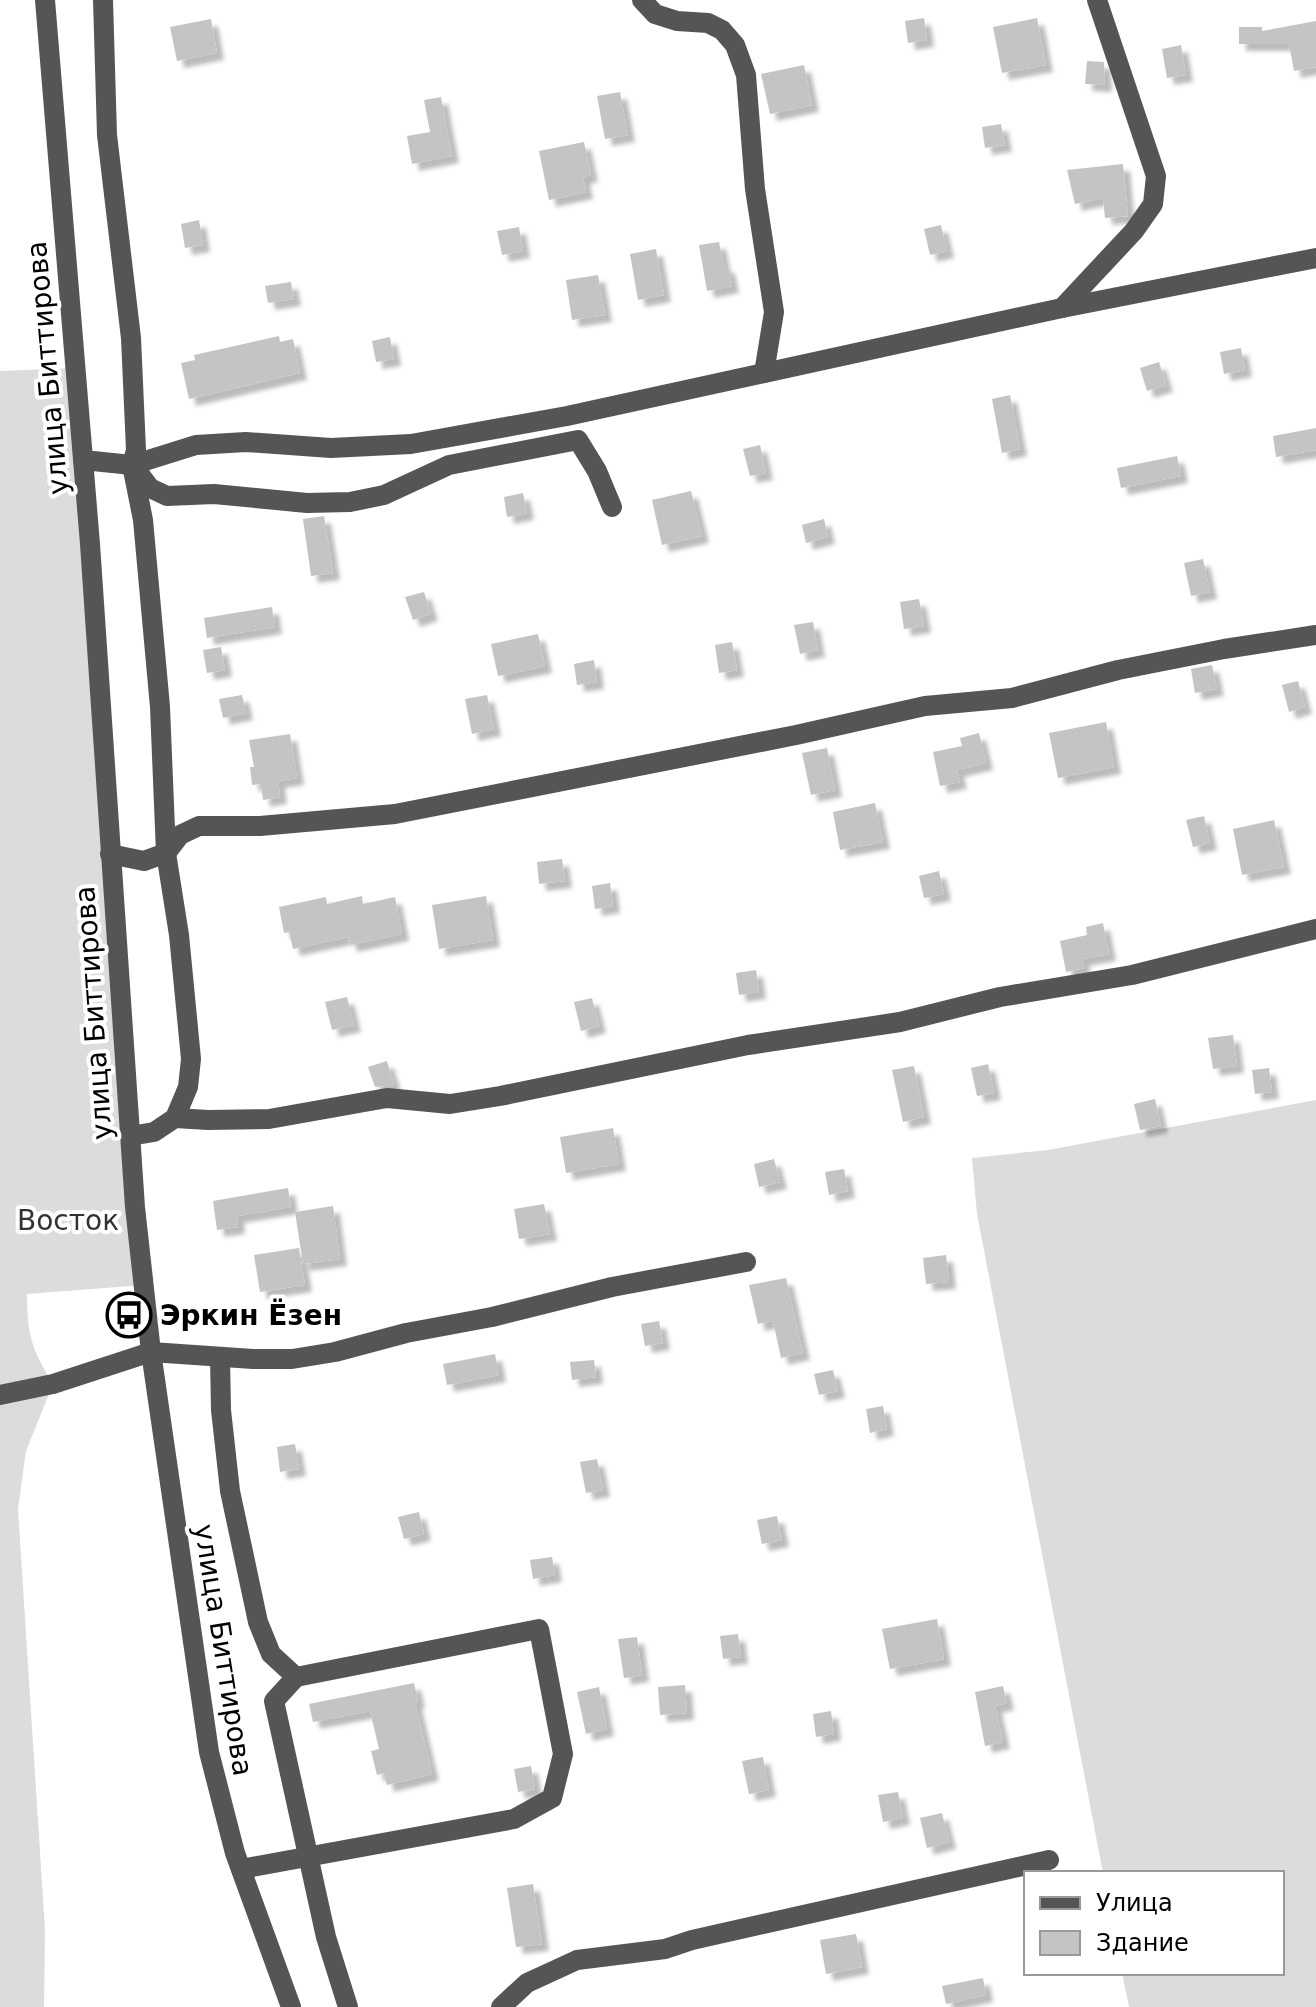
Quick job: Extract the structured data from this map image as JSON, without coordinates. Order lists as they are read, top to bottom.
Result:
{
  "streets": {
    "street": ["улица Биттирова"]
  },
  "parks": ["Восток"],
  "places": {
    "bus stop": ["Эркин Ёзен"]
  },
  "legend": ["Улица", "Здание"]
}
